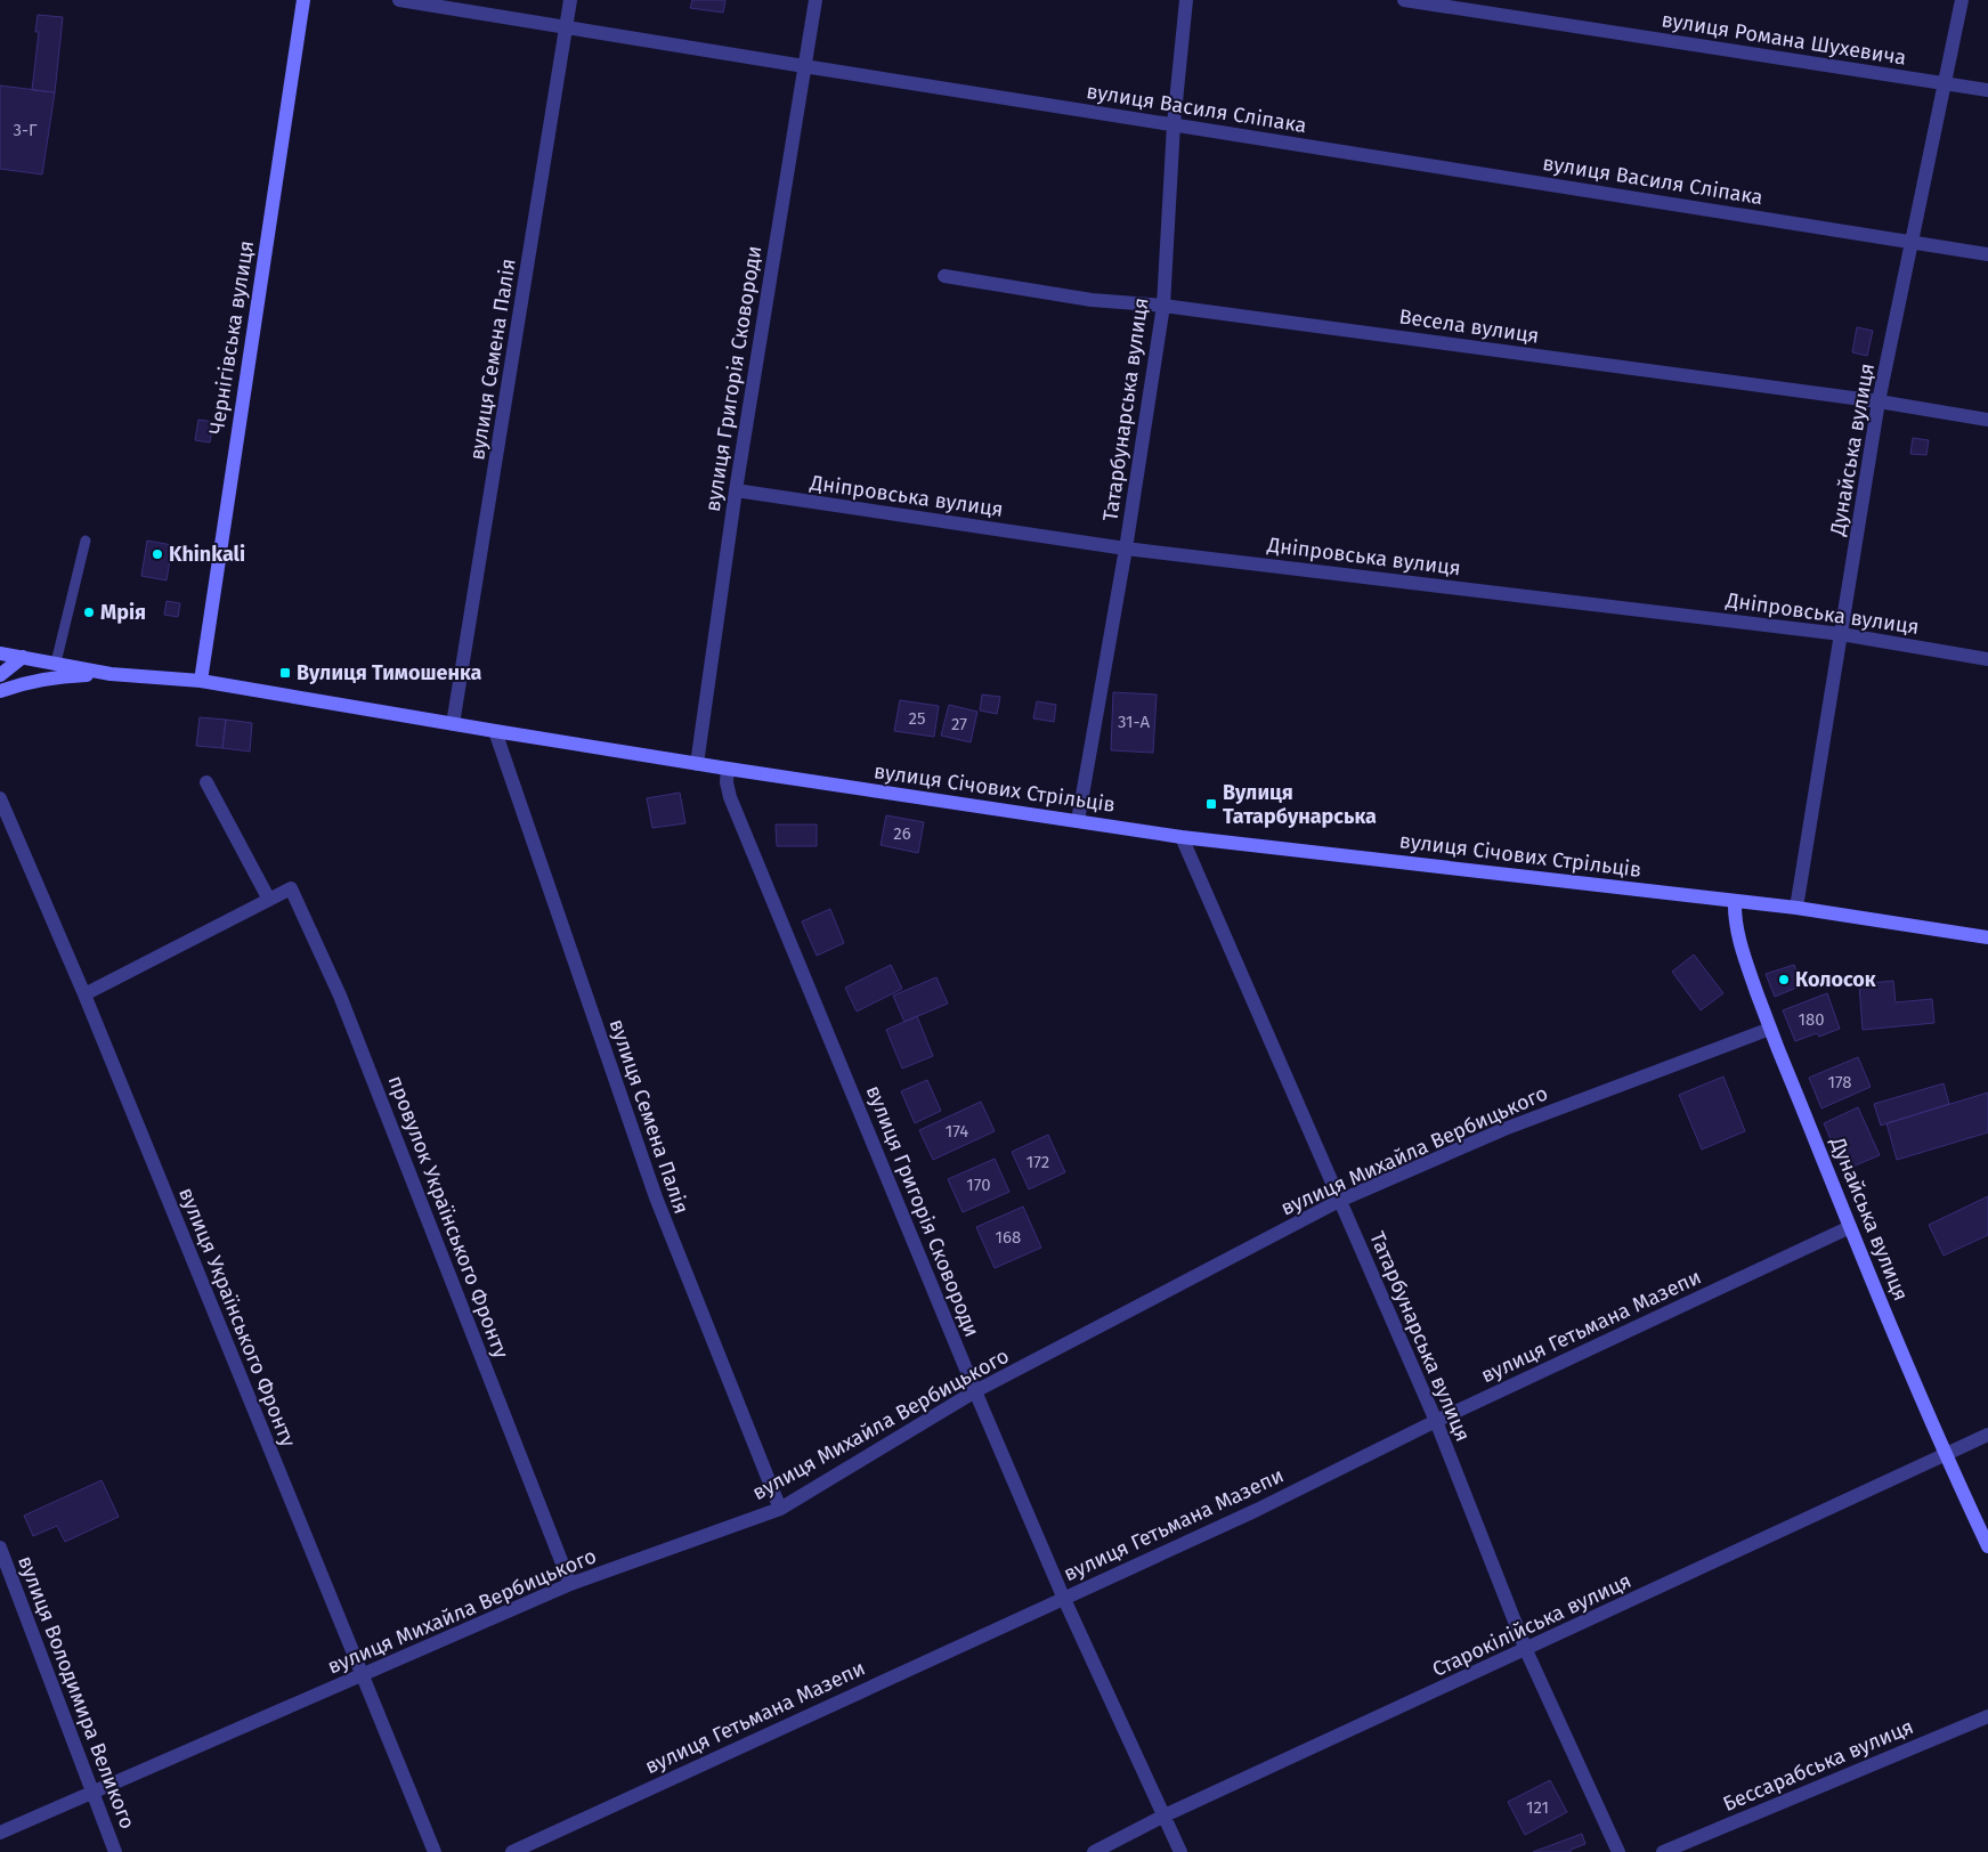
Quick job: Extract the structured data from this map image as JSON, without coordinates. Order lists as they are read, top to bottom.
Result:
{
  "streets": {
    "main road": ["Чернігівська вулиця", "Дунайська вулиця", "вулиця Січових Стрільців"],
    "street": [
      "вулиця Романа Шухевича",
      "вулиця Василя Сліпака",
      "Весела вулиця",
      "вулиця Семена Палія",
      "вулиця Григорія Сковороди",
      "Татарбунарська вулиця",
      "Дніпровська вулиця",
      "вулиця Михайла Вербицького",
      "провулок Українського Фронту",
      "вулиця Українського Фронту",
      "вулиця Гетьмана Мазепи",
      "Старокілійська вулиця",
      "вулиця Володимира Великого",
      "Бессарабська вулиця"
    ]
  },
  "crossings": [
    ["вулиця Романа Шухевича", "Дунайська вулиця"],
    ["вулиця Василя Сліпака", "вулиця Семена Палія"],
    ["вулиця Василя Сліпака", "вулиця Григорія Сковороди"],
    ["вулиця Василя Сліпака", "Татарбунарська вулиця"],
    ["вулиця Василя Сліпака", "Дунайська вулиця"],
    ["Весела вулиця", "Татарбунарська вулиця"],
    ["Весела вулиця", "Дунайська вулиця"],
    ["Чернігівська вулиця", "вулиця Січових Стрільців"],
    ["вулиця Семена Палія", "вулиця Січових Стрільців"],
    ["вулиця Семена Палія", "вулиця Михайла Вербицького"],
    ["вулиця Григорія Сковороди", "Дніпровська вулиця"],
    ["вулиця Григорія Сковороди", "вулиця Січових Стрільців"],
    ["вулиця Григорія Сковороди", "вулиця Михайла Вербицького"],
    ["вулиця Григорія Сковороди", "вулиця Гетьмана Мазепи"],
    ["вулиця Григорія Сковороди", "Старокілійська вулиця"],
    ["Татарбунарська вулиця", "Дніпровська вулиця"],
    ["Татарбунарська вулиця", "вулиця Січових Стрільців"],
    ["Татарбунарська вулиця", "вулиця Михайла Вербицького"],
    ["Татарбунарська вулиця", "вулиця Гетьмана Мазепи"],
    ["Татарбунарська вулиця", "Старокілійська вулиця"],
    ["Дунайська вулиця", "Дніпровська вулиця"],
    ["Дунайська вулиця", "вулиця Січових Стрільців"],
    ["Дунайська вулиця", "вулиця Михайла Вербицького"],
    ["Дунайська вулиця", "вулиця Гетьмана Мазепи"],
    ["Дунайська вулиця", "Старокілійська вулиця"],
    ["вулиця Михайла Вербицького", "провулок Українського Фронту"],
    ["вулиця Михайла Вербицького", "вулиця Українського Фронту"],
    ["вулиця Михайла Вербицького", "вулиця Володимира Великого"],
    ["провулок Українського Фронту", "вулиця Українського Фронту"]
  ],
  "places": {
    "other": ["Khinkali", "Мрія", "Колосок"],
    "transit": ["Вулиця Тимошенка", "Вулиця Татарбунарська"]
  },
  "house_numbers": [
    "3-Г",
    "25",
    "31-А",
    "27",
    "26",
    "180",
    "178",
    "174",
    "172",
    "170",
    "168",
    "121"
  ]
}
